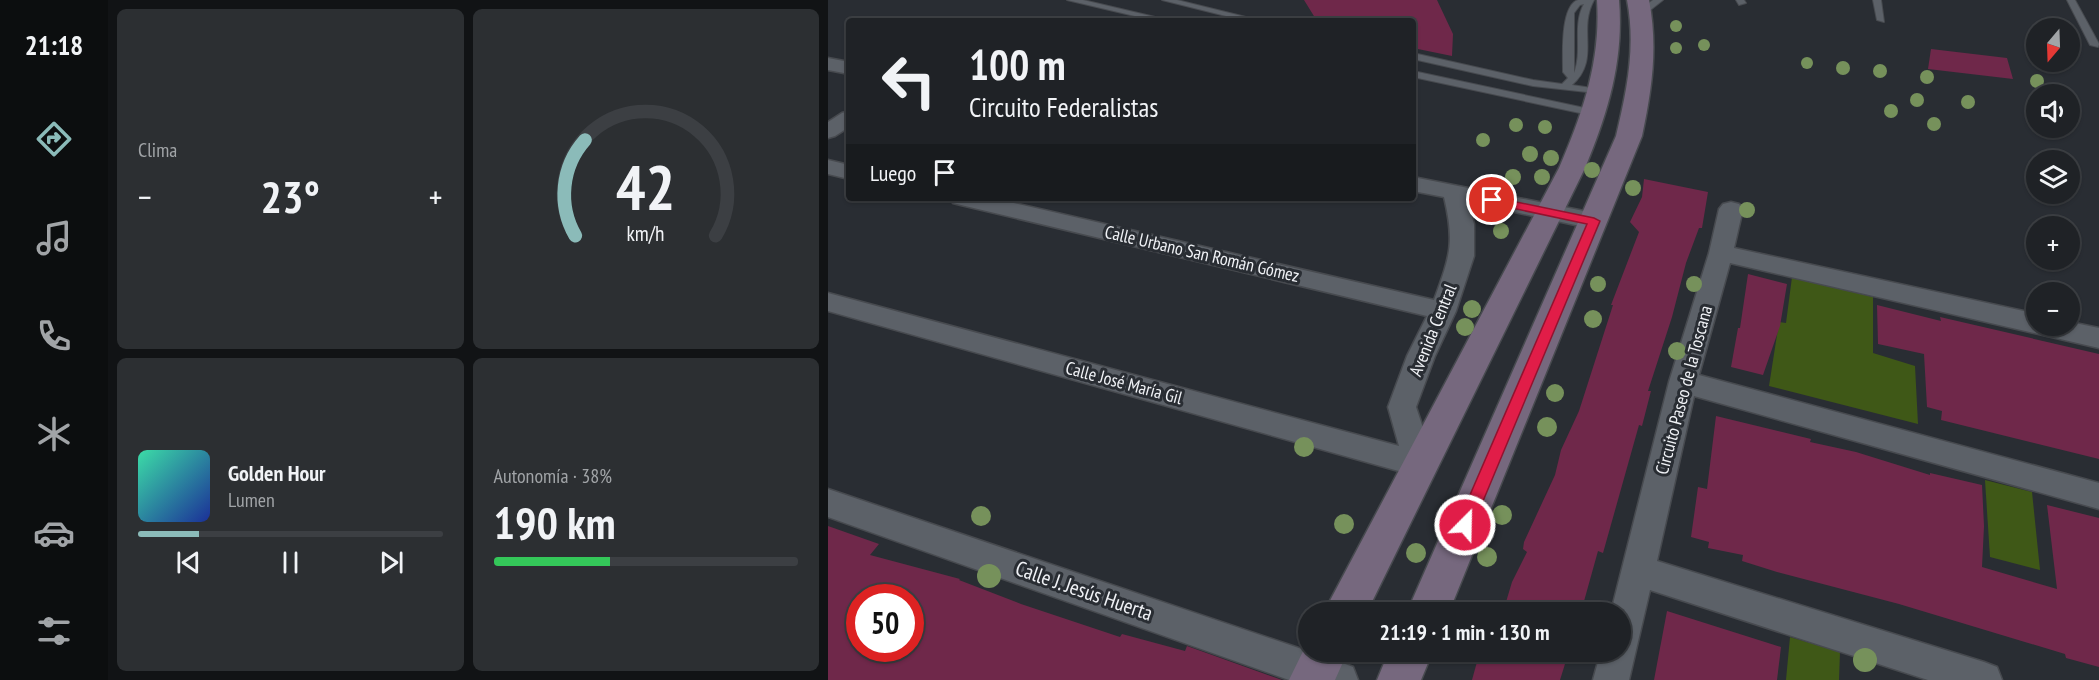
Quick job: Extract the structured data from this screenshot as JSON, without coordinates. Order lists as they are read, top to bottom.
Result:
{
  "streets": {
    "street": [
      "Calle Urbano San Román Gómez",
      "Avenida Central",
      "Calle José María Gil",
      "Circuito Paseo de la Toscana",
      "Calle J. Jesús Huerta"
    ]
  },
  "crossings": [
    ["Calle Urbano San Román Gómez", "Avenida Central"],
    ["Avenida Central", "Calle José María Gil"]
  ],
  "north": "bottom",
  "page": {
    "tabs": "21:18",
    "tile": [
      "Clima",
      ["Autonomía · 38%", "190 km"]
    ],
    "map_buttons": ["+", "−"],
    "turn": ["100 m", "Circuito Federalistas"],
    "then": "Luego",
    "heat": ["−", "23°", "+"],
    "song": ["Golden Hour", "Lumen"],
    "limit": "50",
    "trip": "21:19 · 1 min · 130 m",
    "gauge": ["42", "km/h"]
  }
}
